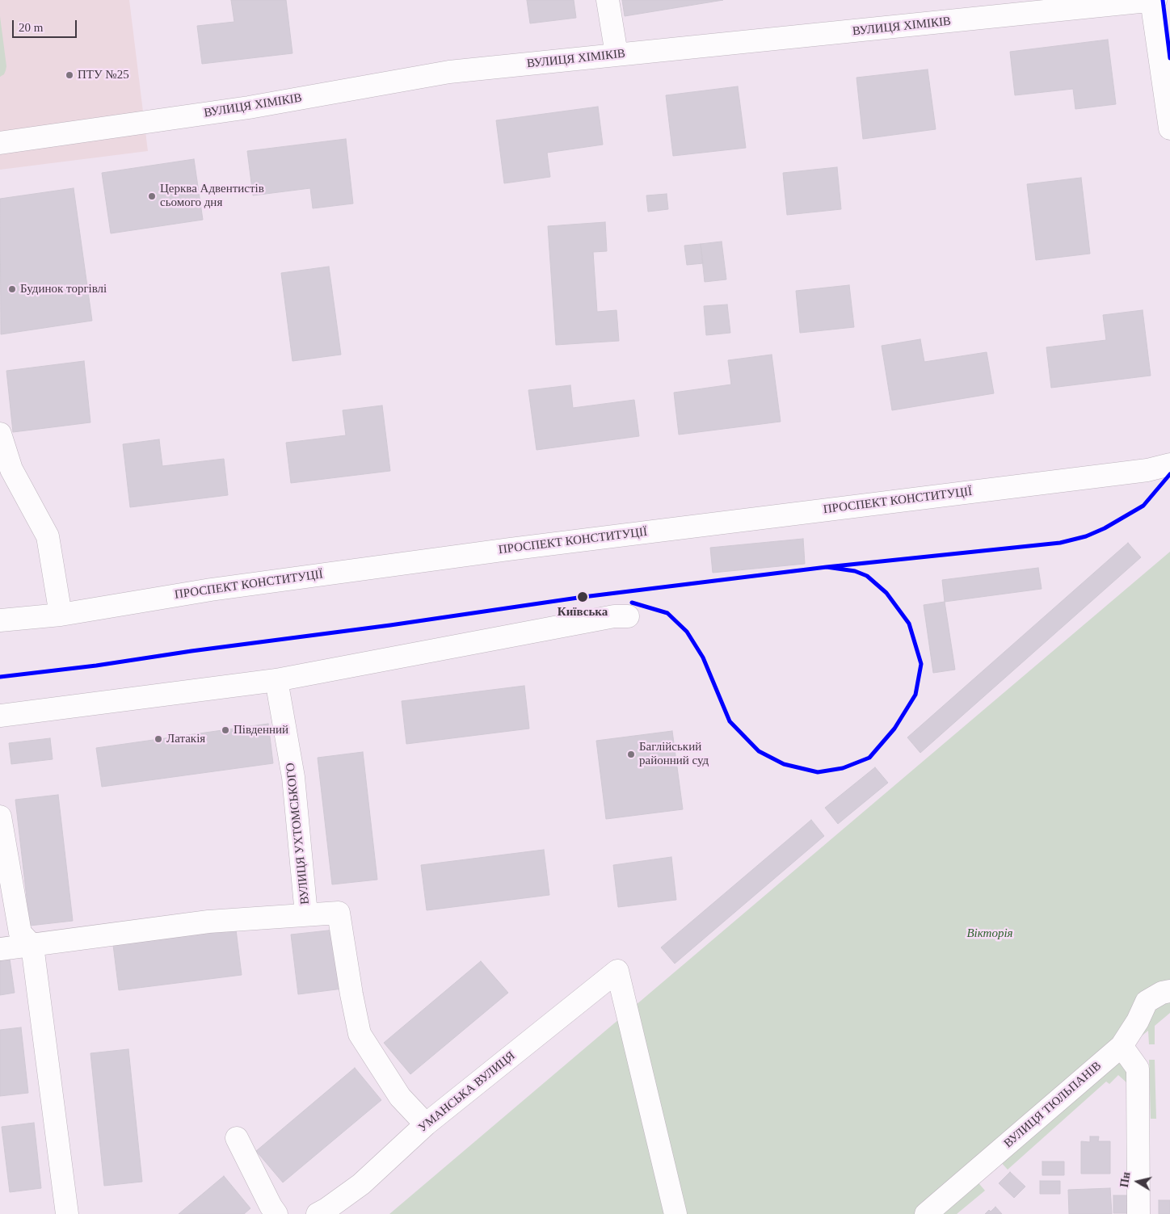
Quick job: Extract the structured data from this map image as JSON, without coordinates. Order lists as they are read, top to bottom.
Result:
{
  "streets": {
    "street": [
      "ВУЛИЦЯ ХІМІКІВ",
      "ПРОСПЕКТ КОНСТИТУЦІЇ",
      "ВУЛИЦЯ УХТОМСЬКОГО",
      "УМАНСЬКА ВУЛИЦЯ",
      "ВУЛИЦЯ ТЮЛЬПАНІВ"
    ]
  },
  "crossings": [
    ["ВУЛИЦЯ УХТОМСЬКОГО", "УМАНСЬКА ВУЛИЦЯ"]
  ],
  "parks": ["Вікторія"],
  "places": [
    "ПТУ №25",
    "Церква Адвентистів сьомого дня",
    "Будинок торгівлі",
    "Київська",
    "Південний",
    "Латакія",
    "Баглійський районний суд"
  ],
  "scale_bar": "20 m",
  "north": "left"
}
